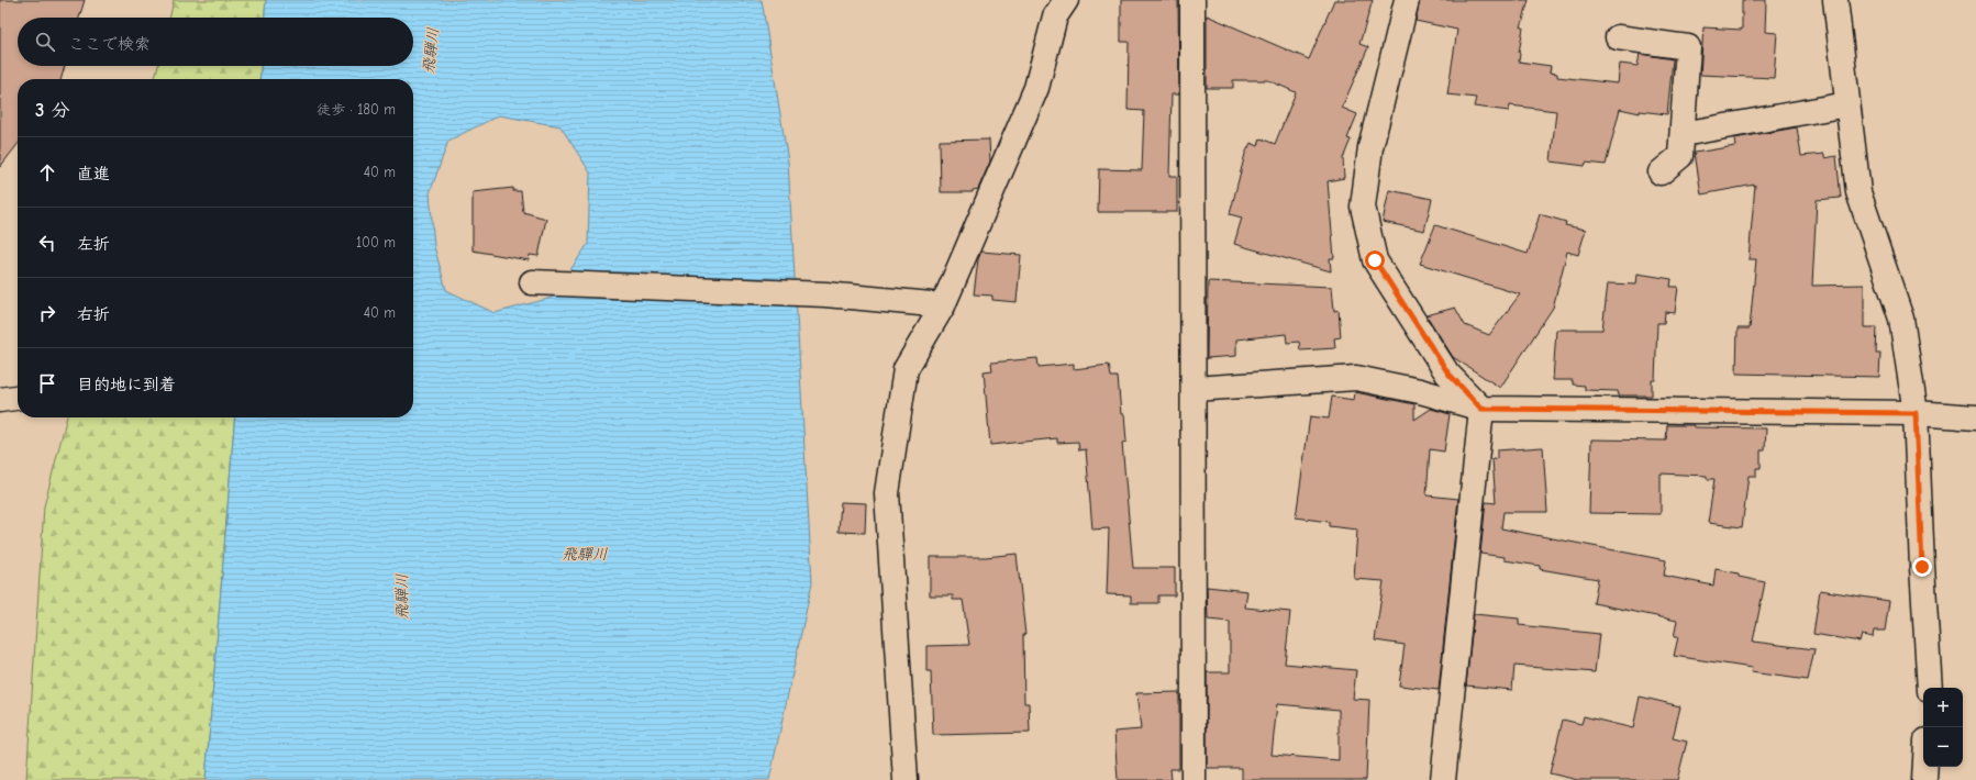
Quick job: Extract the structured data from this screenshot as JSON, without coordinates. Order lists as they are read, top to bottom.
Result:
{
  "water": ["飛騨川", "飛驒川"],
  "page": {
    "search": "ここで検索",
    "heading": ["3 分", "徒歩 · 180 m"],
    "list": [
      ["直進", "40 m"],
      ["左折", "100 m"],
      ["右折", "40 m"],
      "目的地に到着"
    ],
    "map_buttons": ["+", "−"]
  }
}
